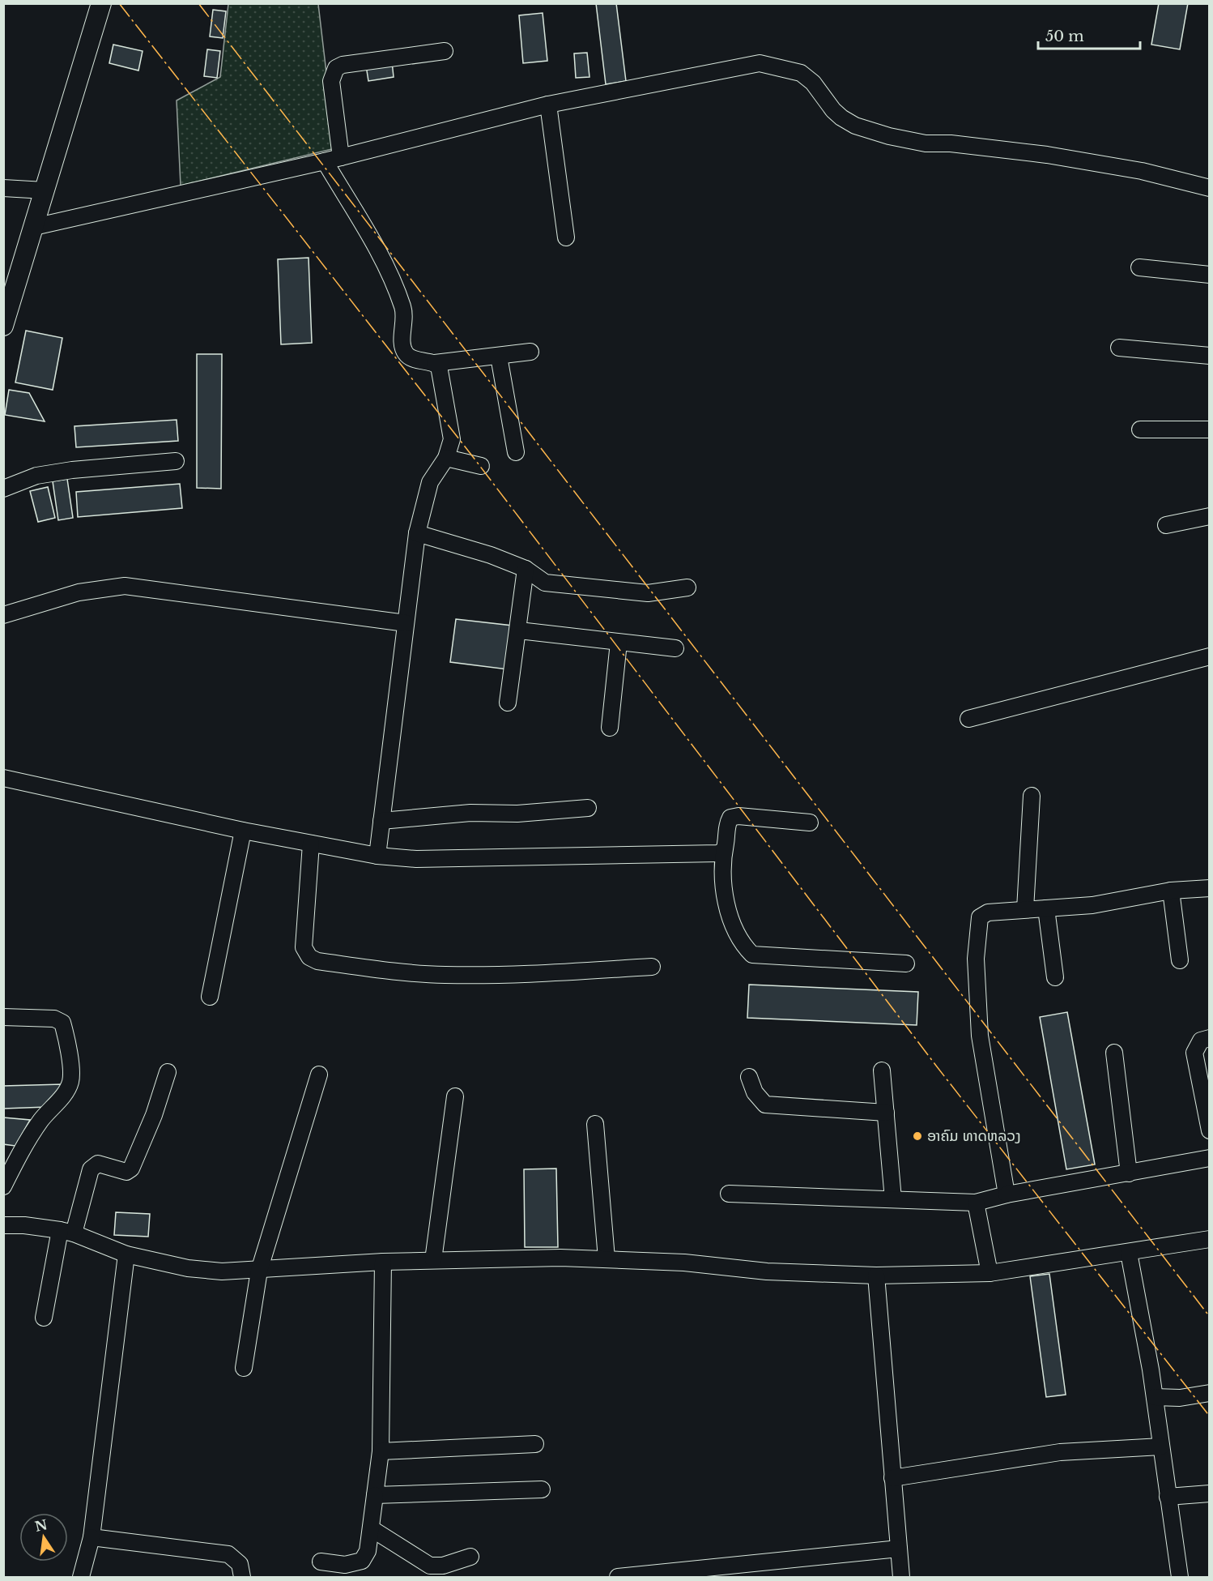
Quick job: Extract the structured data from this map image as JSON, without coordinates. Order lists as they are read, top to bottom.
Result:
{
  "places": ["ອາຄົມ ທາດຫລວງ"],
  "scale_bar": "50 m",
  "north": "top"
}
